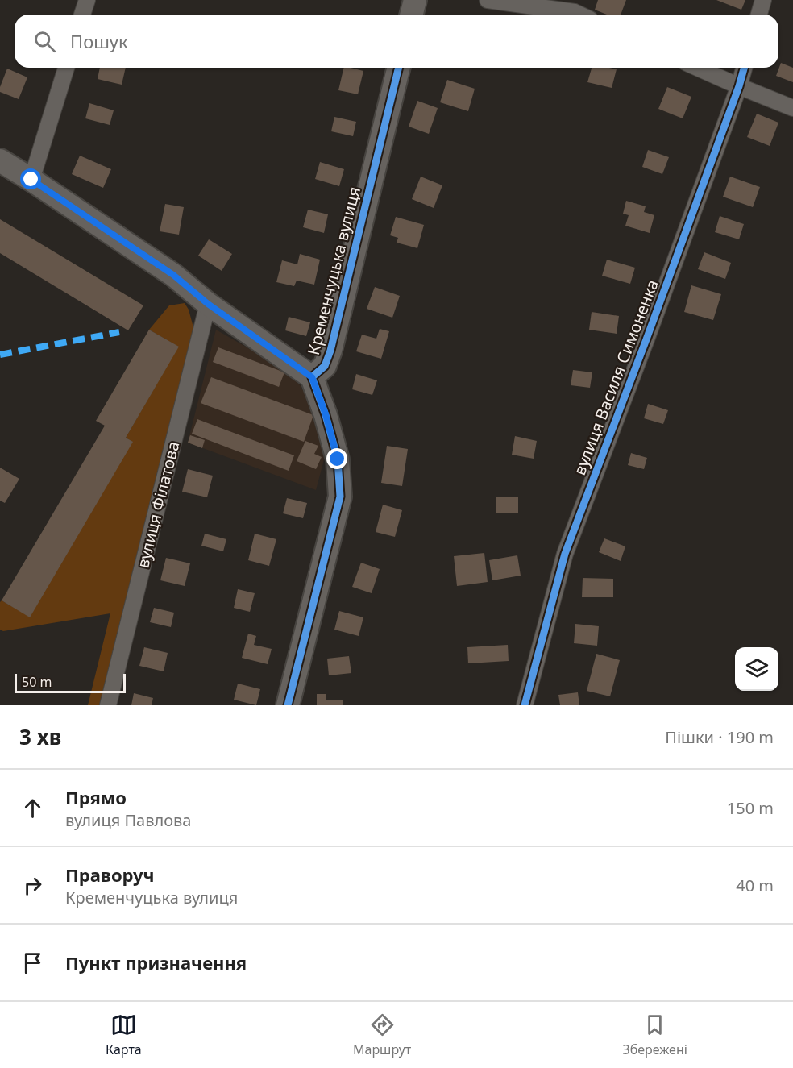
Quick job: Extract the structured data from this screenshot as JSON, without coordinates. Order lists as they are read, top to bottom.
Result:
{
  "streets": {
    "street": ["Кременчуцька вулиця", "вулиця Василя Симоненка", "вулиця Філатова"]
  },
  "scale_bar": "50 m",
  "page": {
    "search": "Пошук",
    "scale": "50 m",
    "heading": ["3 хв", "Пішки · 190 m"],
    "list": [
      ["Прямо", "вулиця Павлова", "150 m"],
      ["Праворуч", "Кременчуцька вулиця", "40 m"],
      "Пункт призначення"
    ],
    "nav": ["Карта", "Маршрут", "Збережені"]
  }
}
